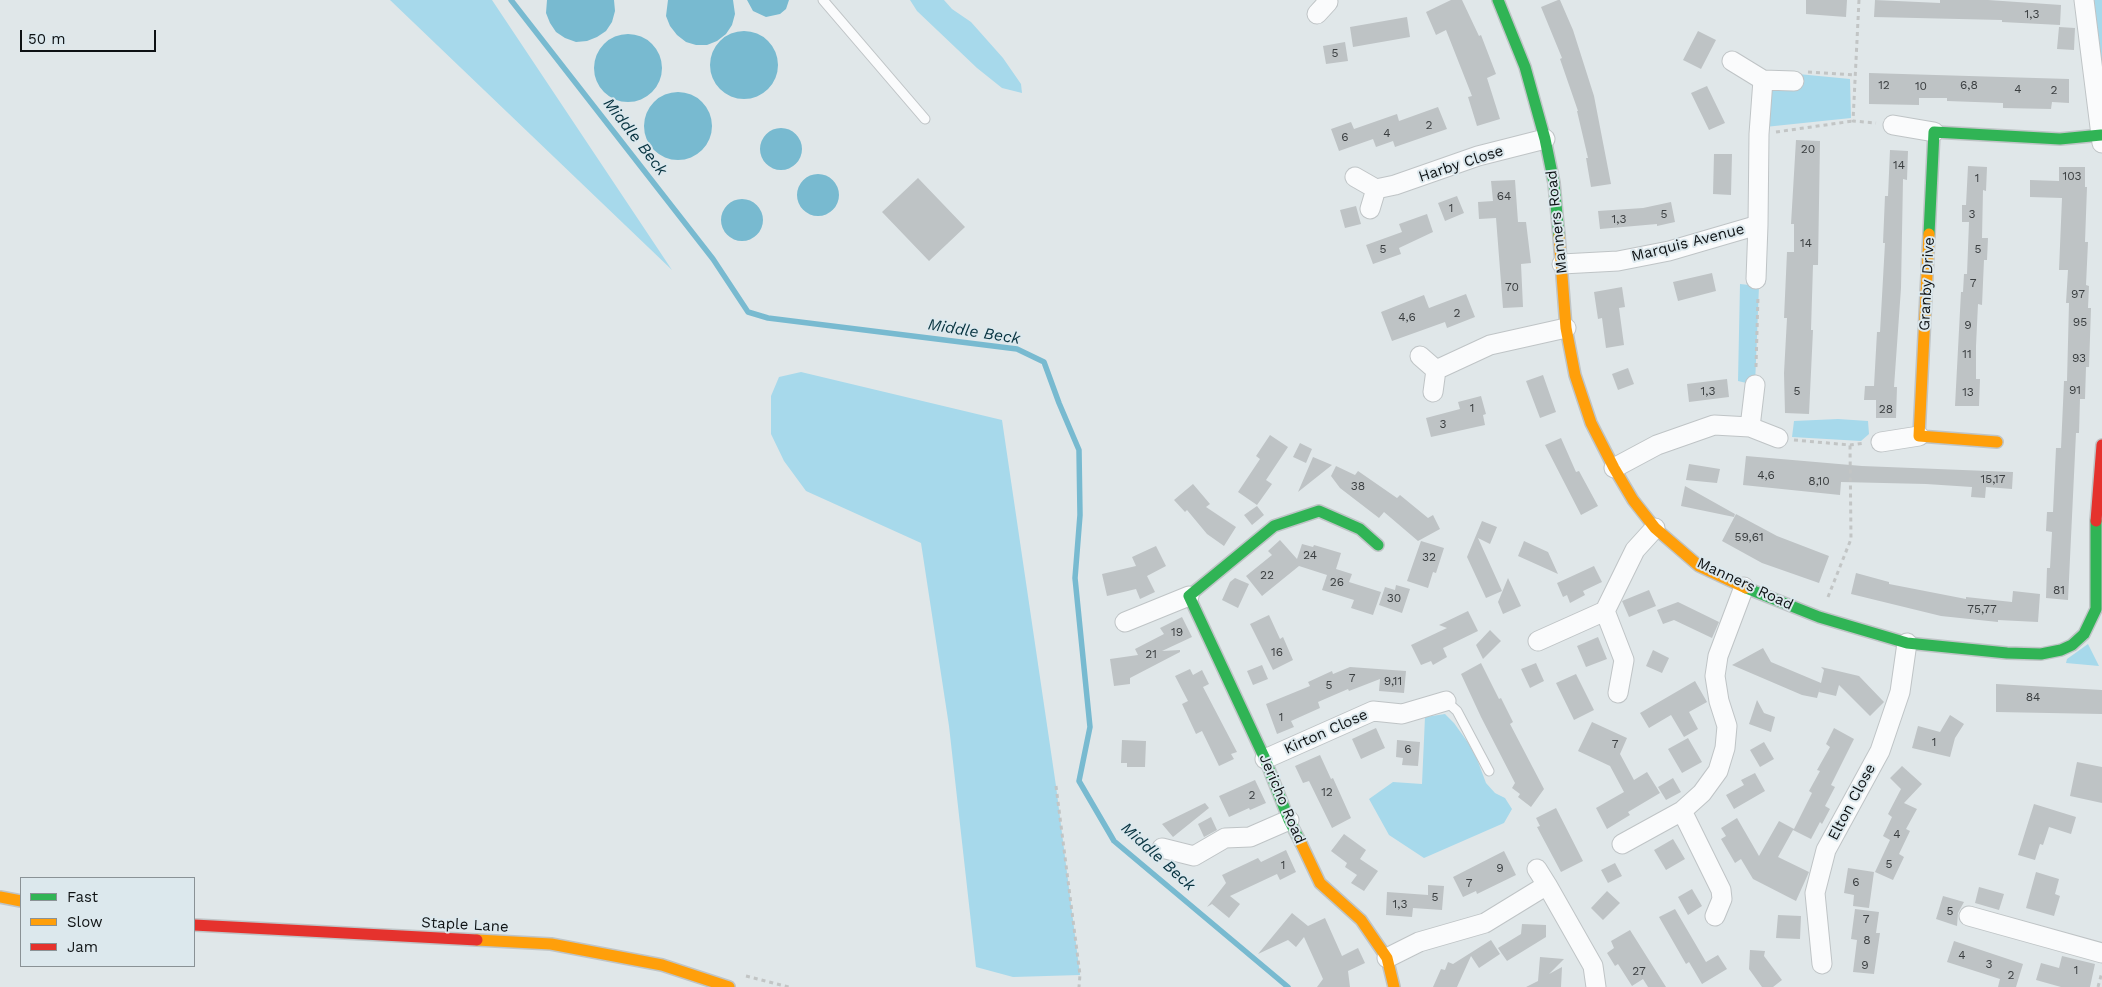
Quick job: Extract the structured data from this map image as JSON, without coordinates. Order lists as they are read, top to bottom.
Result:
{
  "streets": {
    "street": [
      "Harby Close",
      "Manners Road",
      "Marquis Avenue",
      "Granby Drive",
      "Kirton Close",
      "Jericho Road",
      "Elton Close",
      "Staple Lane"
    ]
  },
  "crossings": [
    ["Harby Close", "Manners Road"],
    ["Manners Road", "Marquis Avenue"],
    ["Manners Road", "Elton Close"],
    ["Kirton Close", "Jericho Road"]
  ],
  "water": ["Middle Beck"],
  "house_numbers": [
    "1,3",
    "5",
    "12",
    "6,8",
    "10",
    "4",
    "2",
    "2",
    "4",
    "6",
    "20",
    "14",
    "103",
    "1",
    "64",
    "1",
    "5",
    "3",
    "1,3",
    "14",
    "5",
    "5",
    "7",
    "70",
    "97",
    "2",
    "4,6",
    "95",
    "9",
    "11",
    "93",
    "91",
    "1,3",
    "5",
    "13",
    "1",
    "28",
    "3",
    "4,6",
    "15,17",
    "8,10",
    "38",
    "59,61",
    "24",
    "32",
    "22",
    "26",
    "81",
    "30",
    "75,77",
    "19",
    "16",
    "21",
    "7",
    "9,11",
    "5",
    "84",
    "1",
    "1",
    "7",
    "6",
    "12",
    "2",
    "4",
    "5",
    "1",
    "9",
    "6",
    "7",
    "5",
    "1,3",
    "5",
    "7",
    "8",
    "4",
    "3",
    "9",
    "1",
    "27",
    "2"
  ],
  "legend": ["Fast", "Slow", "Jam"],
  "scale_bar": "50 m"
}
